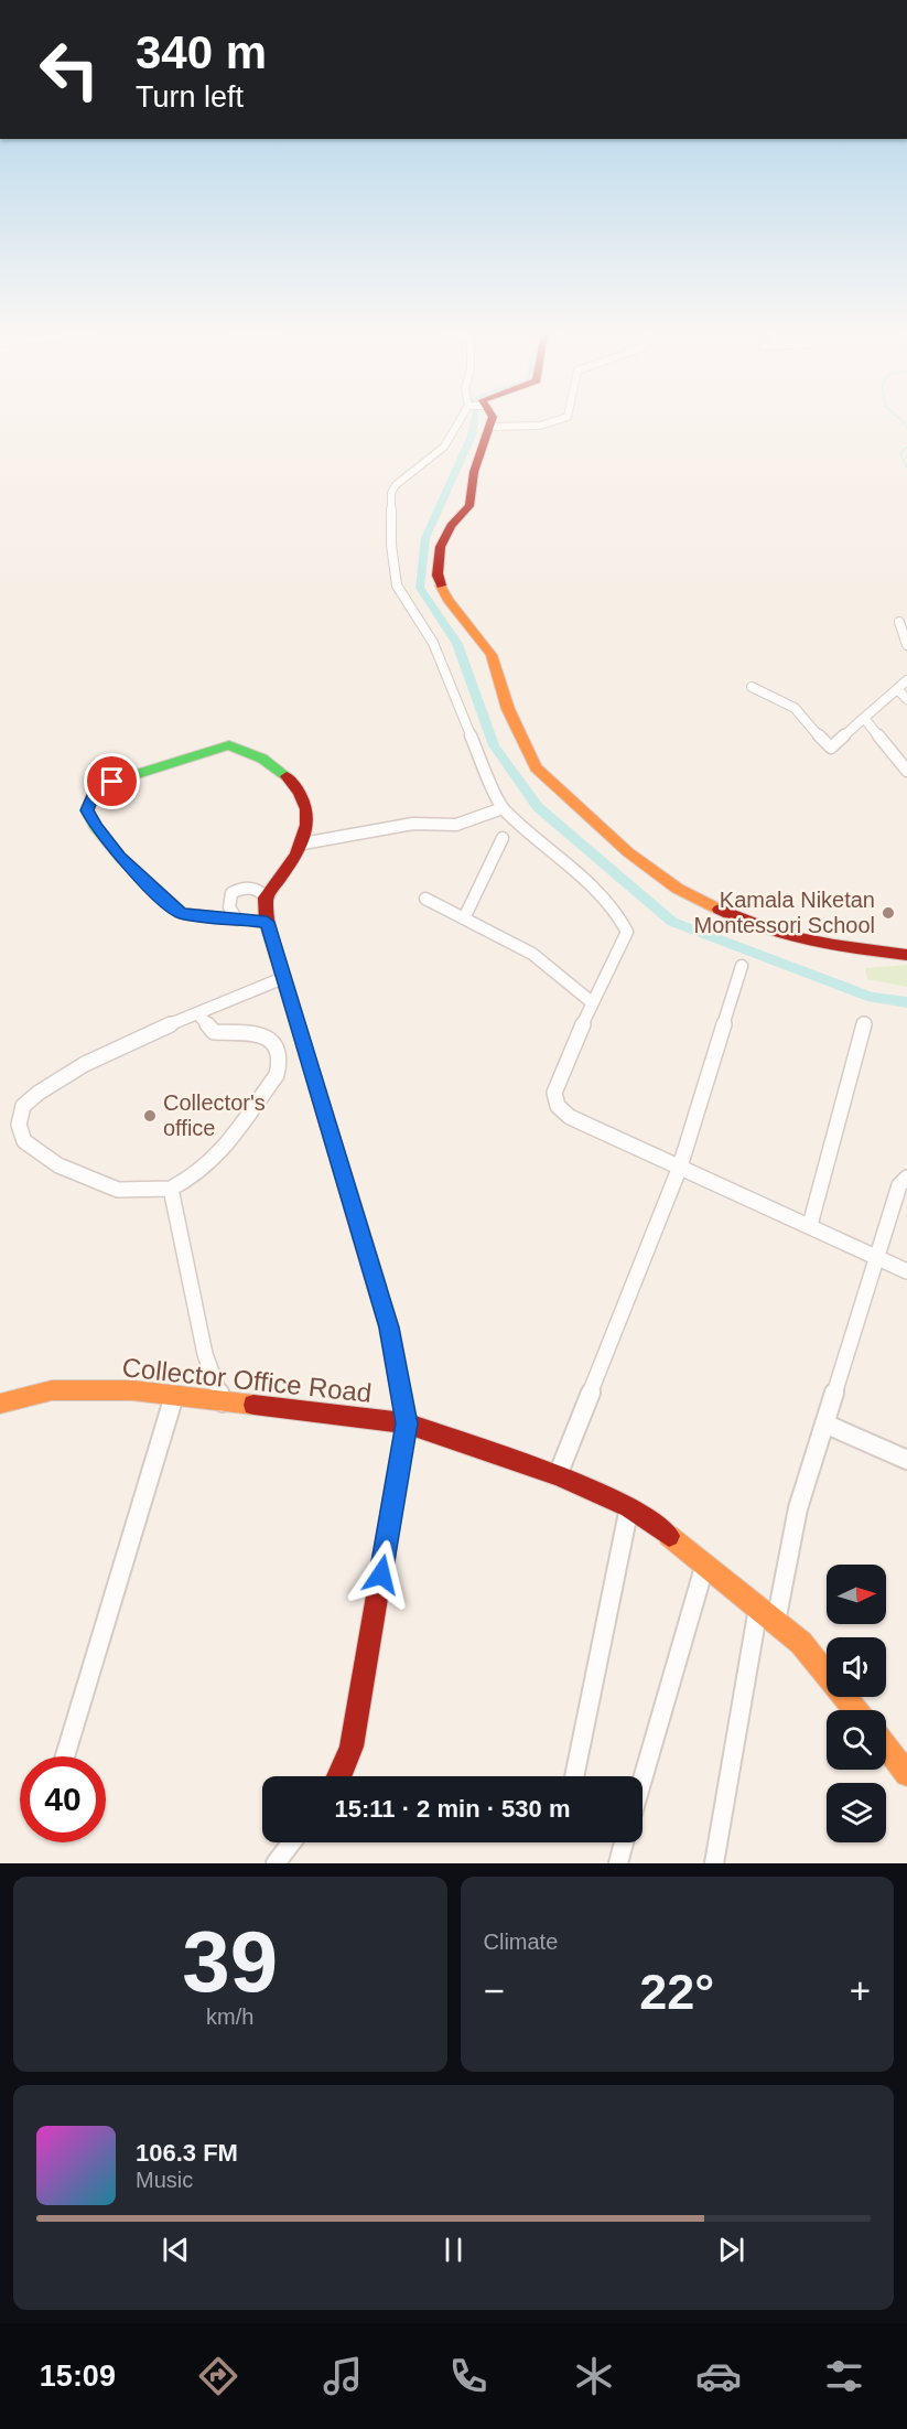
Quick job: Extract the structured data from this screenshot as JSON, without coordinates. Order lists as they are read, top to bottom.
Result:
{
  "streets": {
    "street": ["Collector Office Road"]
  },
  "places": ["Kamala Niketan Montessori School", "Collector's office"],
  "north": "right",
  "page": {
    "turn": ["340 m", "Turn left"],
    "limit": "40",
    "trip": "15:11 · 2 min · 530 m",
    "tile": [
      ["39", "km/h"],
      "Climate"
    ],
    "heat": ["−", "22°", "+"],
    "song": ["106.3 FM", "Music"],
    "tabs": "15:09"
  }
}
